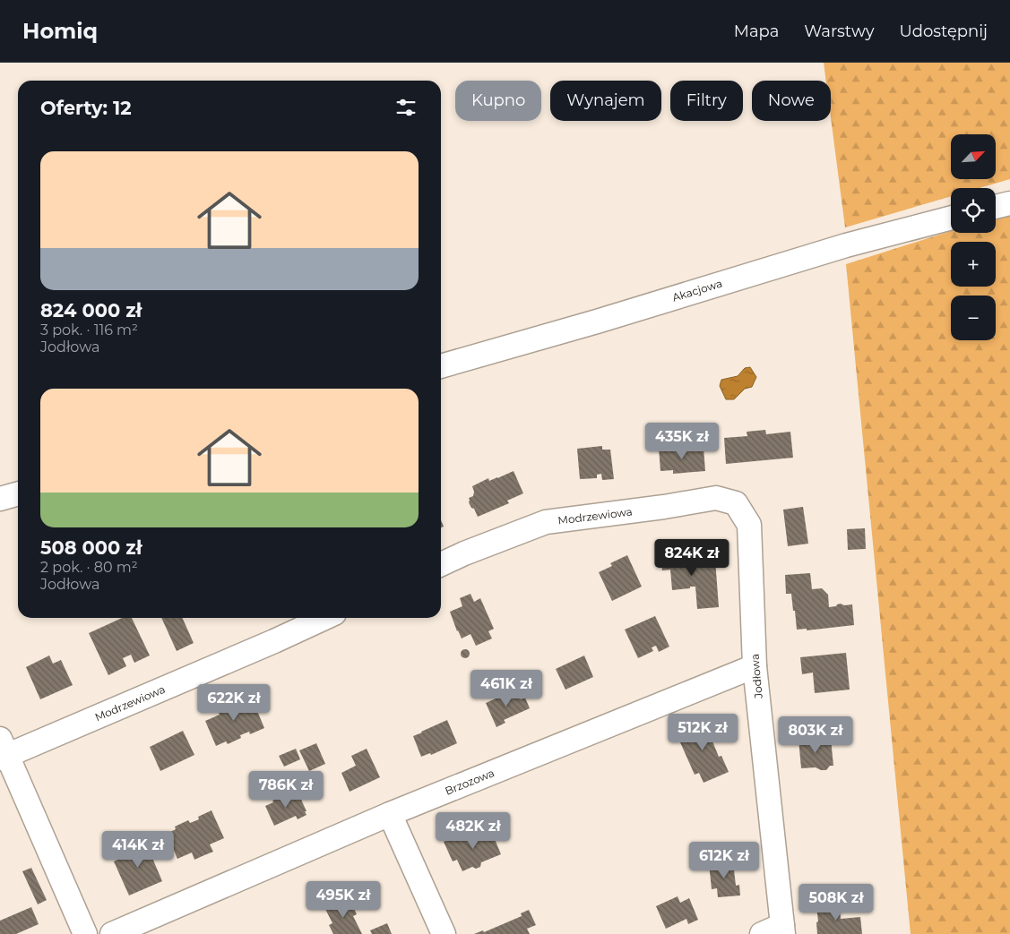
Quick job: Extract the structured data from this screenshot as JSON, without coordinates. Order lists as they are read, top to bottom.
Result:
{
  "streets": {
    "street": [
      "Akacjowa",
      "Modrzewiowa",
      "Jodłowa",
      "Brzozowa"
    ]
  },
  "crossings": [
    ["Modrzewiowa", "Jodłowa"],
    ["Jodłowa", "Brzozowa"]
  ],
  "north": "top right",
  "page": {
    "header": "Homiq",
    "nav": ["Mapa", "Warstwy", "Udostępnij"],
    "chip": [
      "Kupno",
      "Wynajem",
      "Filtry",
      "Nowe"
    ],
    "heading": "Oferty: 12",
    "map_buttons": ["+", "−"],
    "list": [
      {
        "name": "824 000 zł",
        "note": "3 pok. · 116 m² · Jodłowa"
      },
      {
        "name": "508 000 zł",
        "note": "2 pok. · 80 m² · Jodłowa"
      }
    ],
    "price": [
      "435K zł",
      "824K zł",
      "461K zł",
      "622K zł",
      "512K zł",
      "803K zł",
      "786K zł",
      "482K zł",
      "414K zł",
      "612K zł",
      "495K zł",
      "508K zł"
    ]
  }
}
